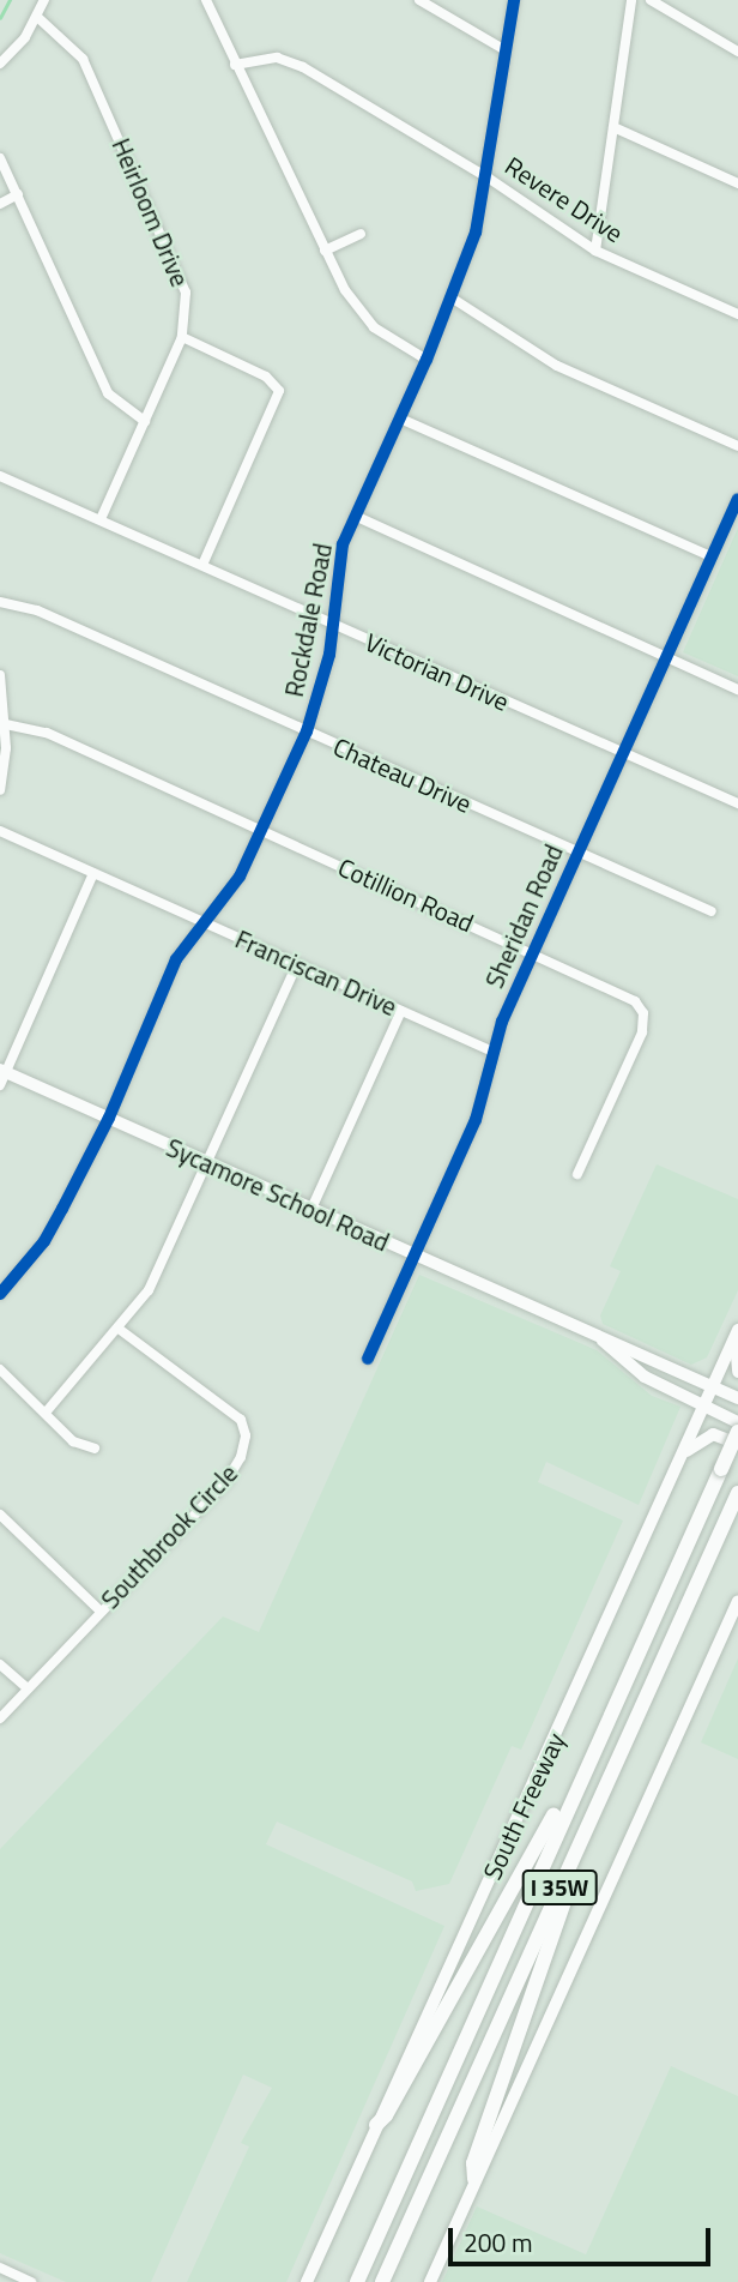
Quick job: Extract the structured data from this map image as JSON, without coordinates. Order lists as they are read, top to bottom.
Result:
{
  "streets": {
    "highway": ["South Freeway", "I 35W"],
    "main road": ["Sycamore School Road"],
    "street": [
      "Revere Drive",
      "Heirloom Drive",
      "Rockdale Road",
      "Victorian Drive",
      "Chateau Drive",
      "Cotillion Road",
      "Sheridan Road",
      "Franciscan Drive",
      "Southbrook Circle"
    ]
  },
  "crossings": [
    ["Revere Drive", "Rockdale Road"],
    ["Heirloom Drive", "Victorian Drive"],
    ["Rockdale Road", "Victorian Drive"],
    ["Rockdale Road", "Chateau Drive"],
    ["Rockdale Road", "Cotillion Road"],
    ["Rockdale Road", "Franciscan Drive"],
    ["Rockdale Road", "Sycamore School Road"],
    ["Victorian Drive", "Sheridan Road"],
    ["Chateau Drive", "Sheridan Road"],
    ["Cotillion Road", "Sheridan Road"],
    ["Sheridan Road", "Franciscan Drive"],
    ["Sheridan Road", "Sycamore School Road"],
    ["Sycamore School Road", "South Freeway"]
  ],
  "scale_bar": "200 m"
}
